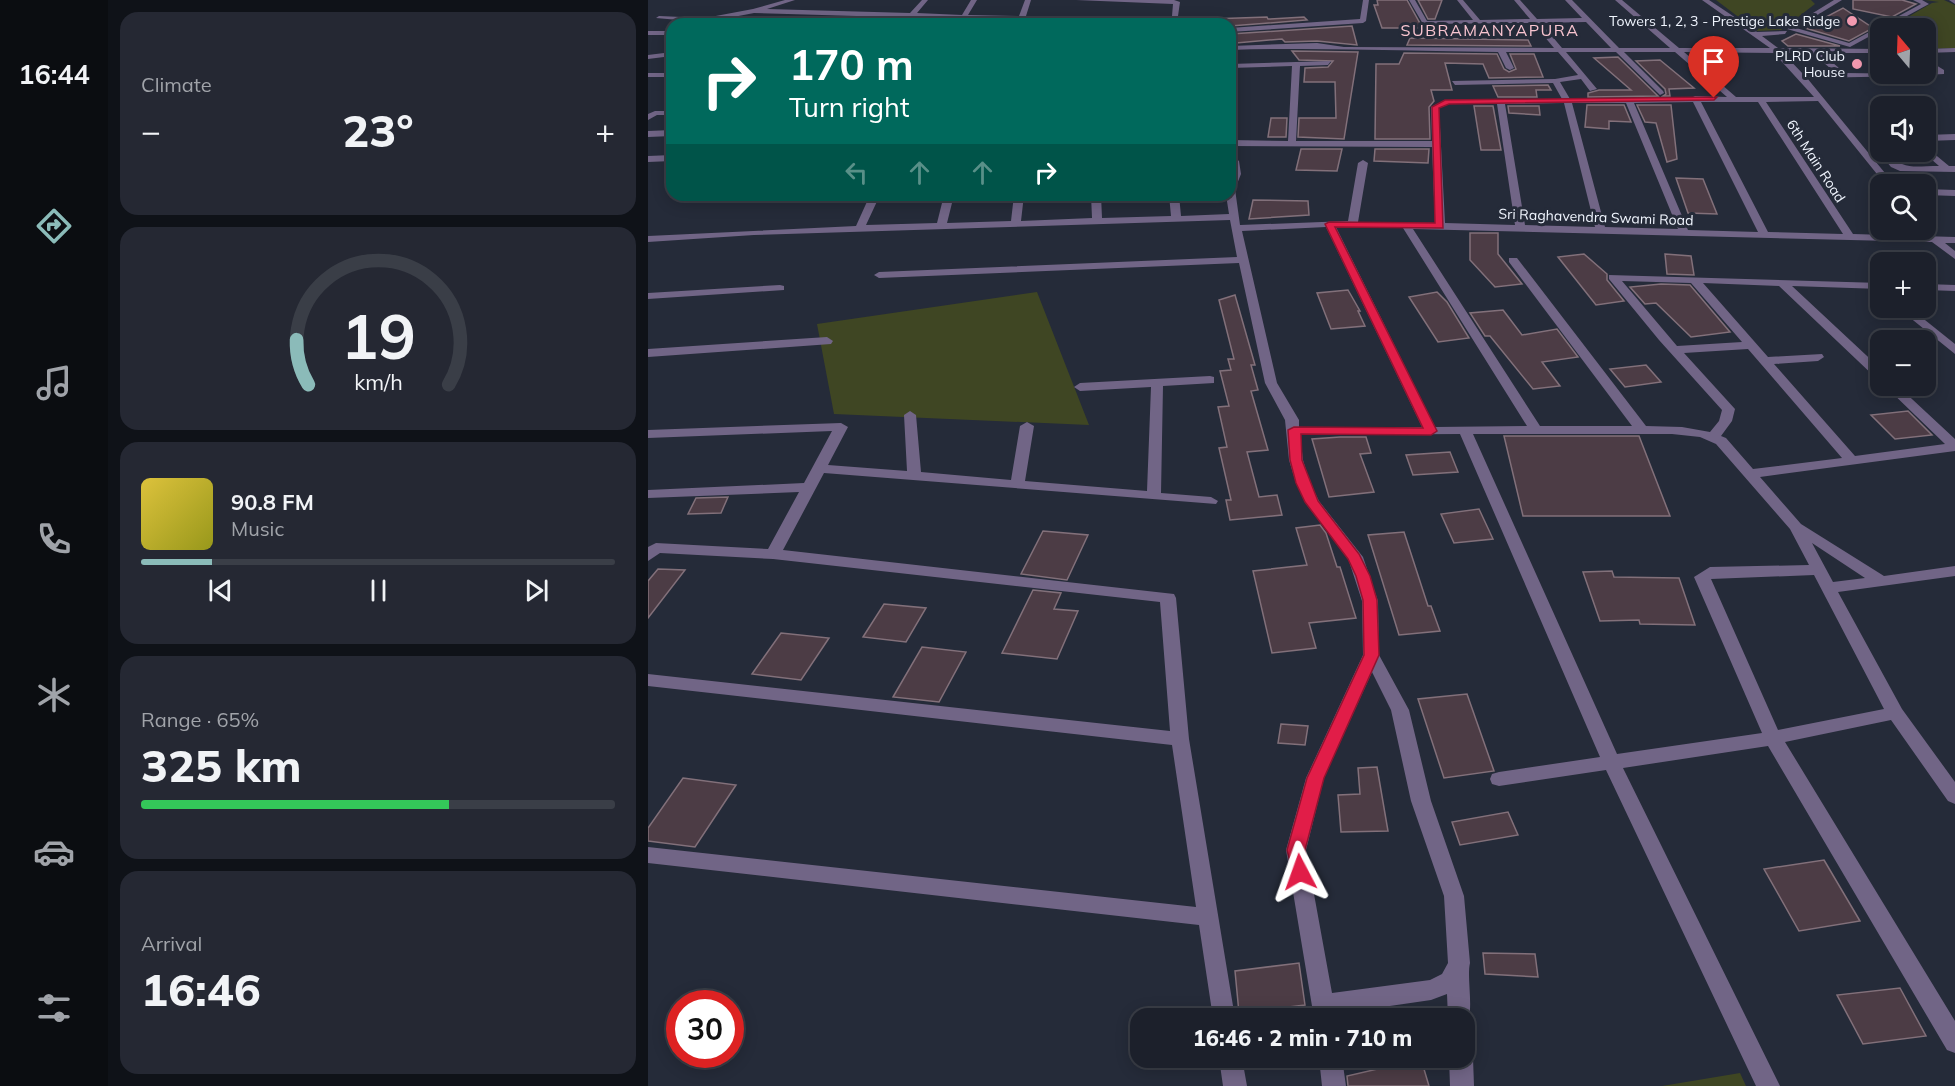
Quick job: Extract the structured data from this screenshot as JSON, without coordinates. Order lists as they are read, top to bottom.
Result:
{
  "streets": {
    "street": ["6th Main Road", "Sri Raghavendra Swami Road"]
  },
  "crossings": [
    ["6th Main Road", "Sri Raghavendra Swami Road"]
  ],
  "districts": ["SUBRAMANYAPURA"],
  "places": ["Towers 1, 2, 3 - Prestige Lake Ridge", "PLRD Club House"],
  "north": "top",
  "page": {
    "tabs": "16:44",
    "tile": [
      "Climate",
      ["Range · 65%", "325 km"],
      ["Arrival", "16:46"]
    ],
    "map_buttons": ["+", "−"],
    "turn": ["170 m", "Turn right"],
    "heat": ["−", "23°", "+"],
    "song": ["90.8 FM", "Music"],
    "limit": "30",
    "trip": "16:46 · 2 min · 710 m",
    "gauge": ["19", "km/h"]
  }
}
